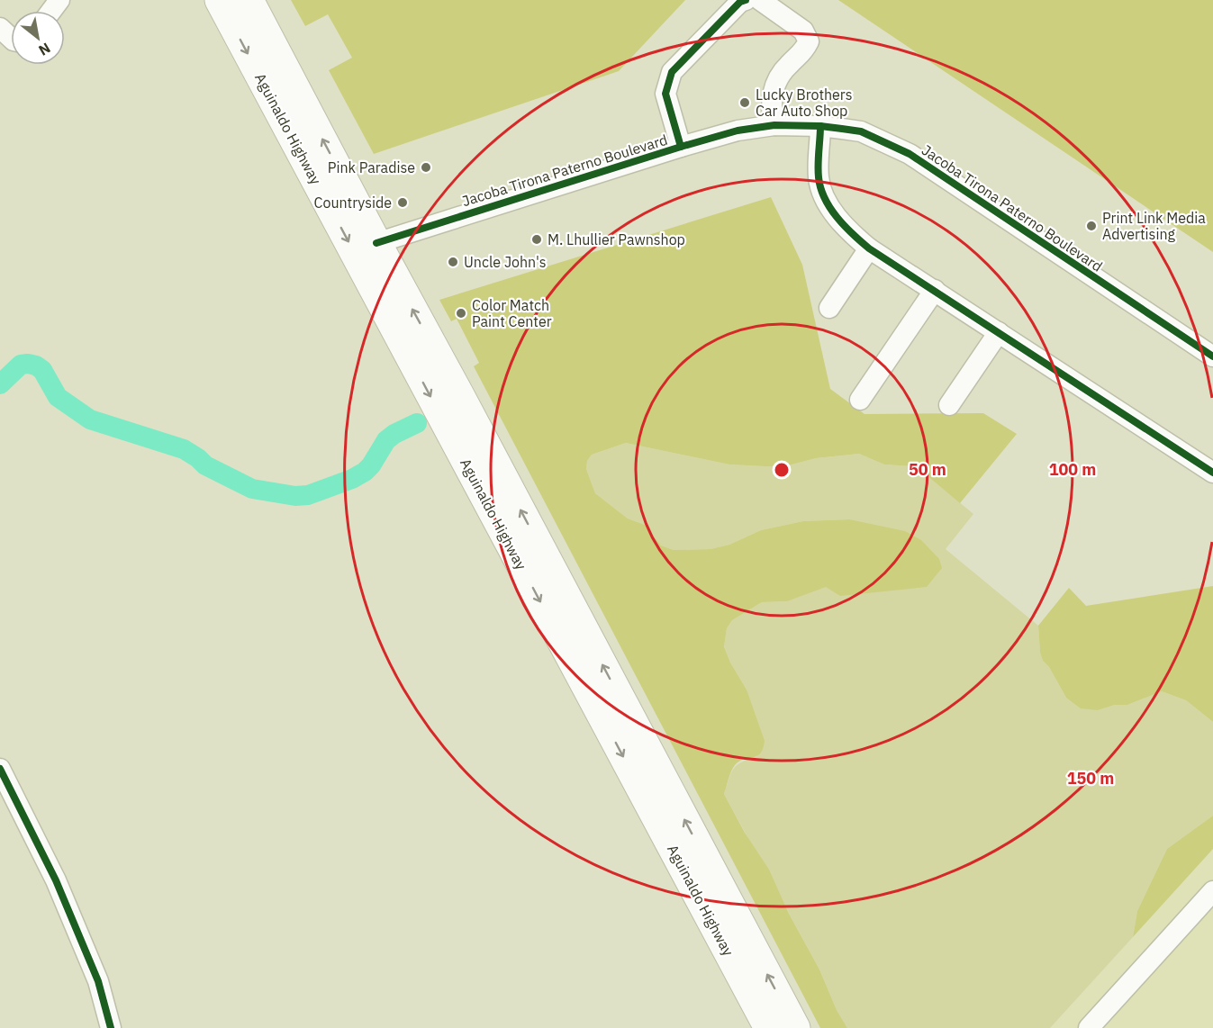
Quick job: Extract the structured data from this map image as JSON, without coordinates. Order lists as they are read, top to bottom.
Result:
{
  "streets": {
    "highway": ["Aguinaldo Highway"],
    "street": ["Jacoba Tirona Paterno Boulevard"]
  },
  "crossings": [
    ["Aguinaldo Highway", "Jacoba Tirona Paterno Boulevard"]
  ],
  "places": [
    "Lucky Brothers Car Auto Shop",
    "Pink Paradise",
    "Countryside",
    "Print Link Media Advertising",
    "M. Lhullier Pawnshop",
    "Uncle John's",
    "Color Match Paint Center"
  ],
  "north": "bottom right",
  "rings": ["50 m", "100 m", "150 m"]
}
